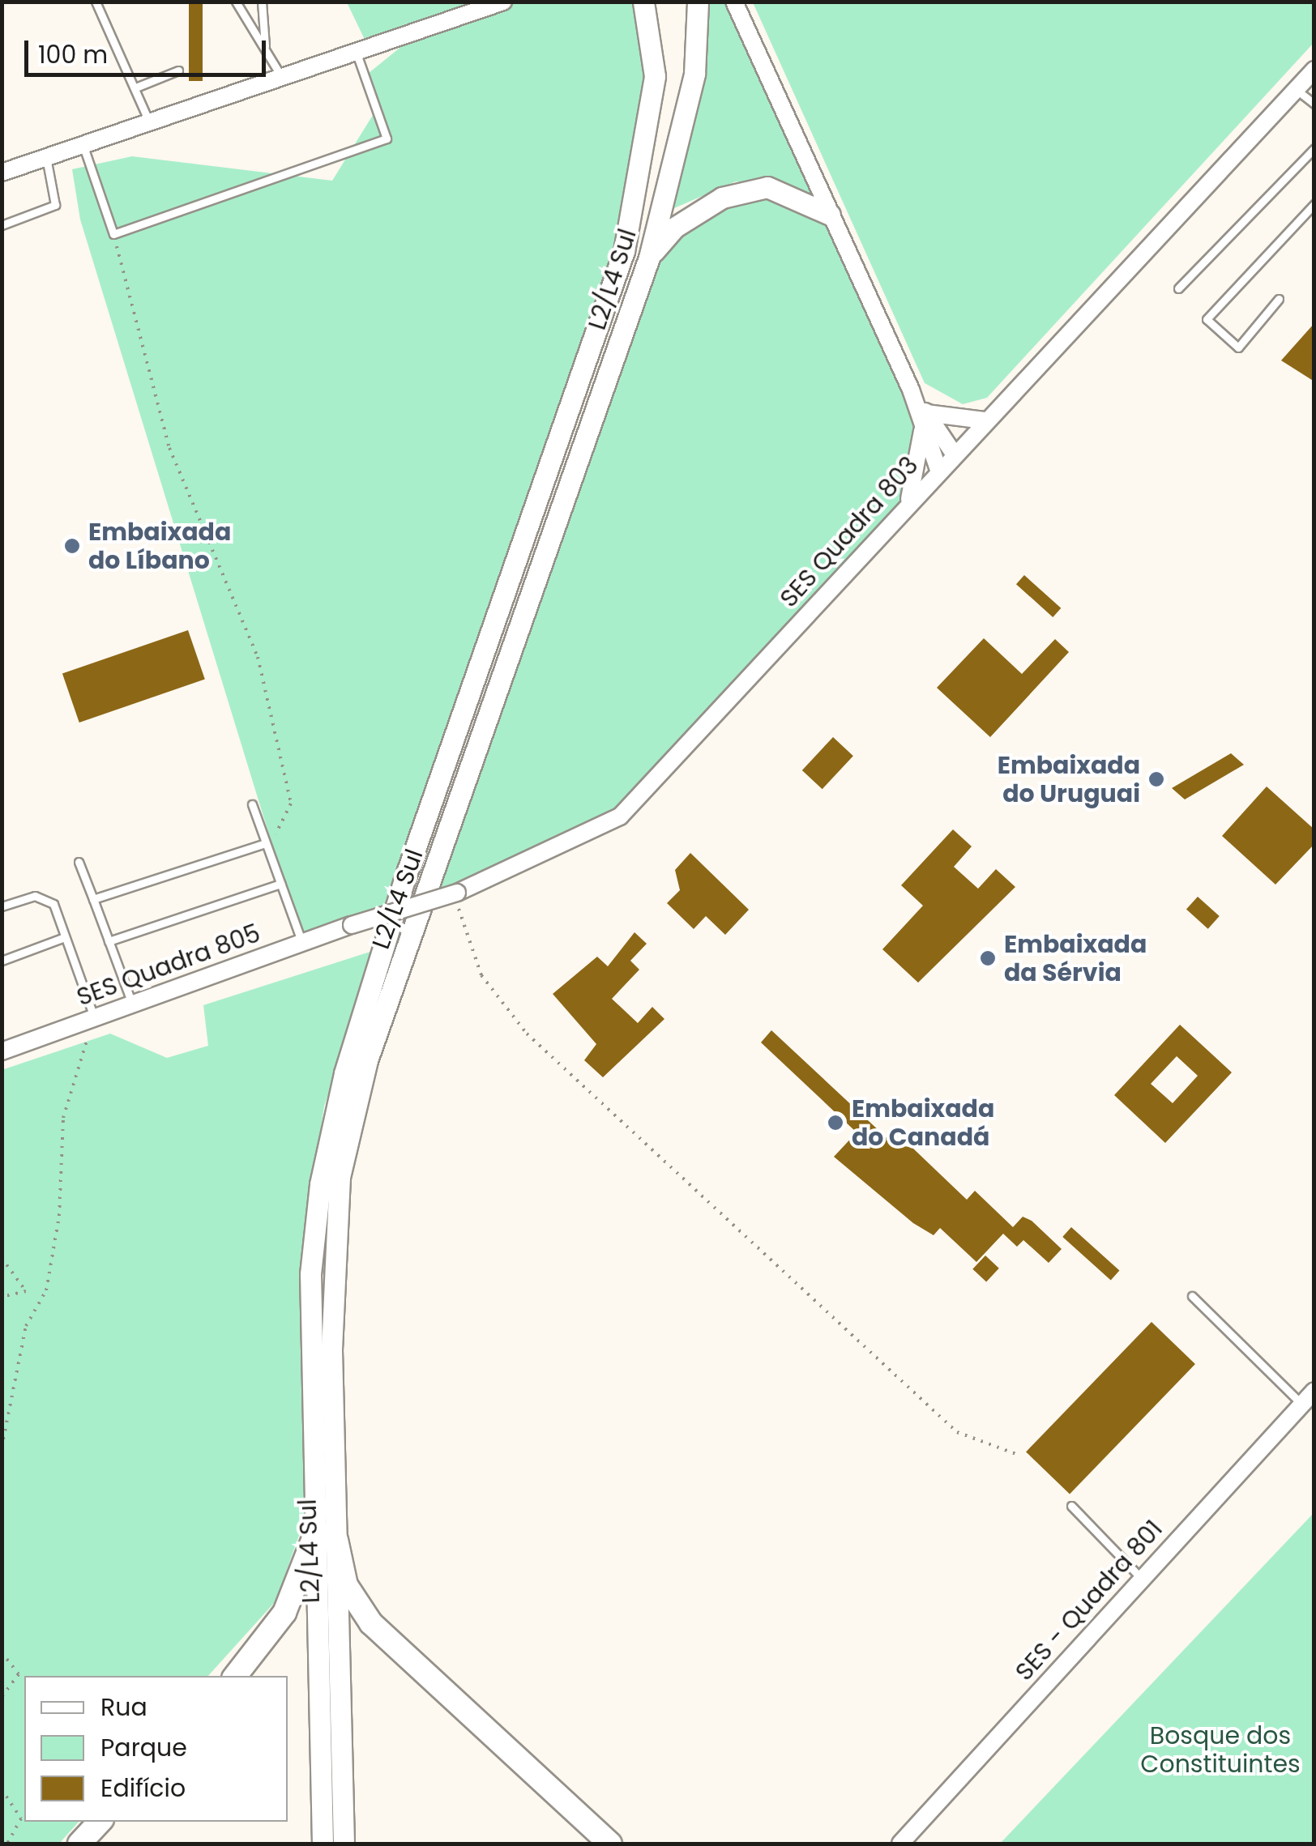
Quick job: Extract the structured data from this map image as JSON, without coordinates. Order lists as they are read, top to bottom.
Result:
{
  "streets": {
    "main road": ["L2/L4 Sul"],
    "street": ["SES Quadra 803", "SES Quadra 805", "SES - Quadra 801"]
  },
  "crossings": [
    ["SES Quadra 803", "SES Quadra 805"]
  ],
  "parks": ["Bosque dos Constituintes"],
  "places": [
    "Embaixada do Líbano",
    "Embaixada do Uruguai",
    "Embaixada da Sérvia",
    "Embaixada do Canadá"
  ],
  "legend": ["Rua", "Parque", "Edifício"],
  "scale_bar": "100 m"
}
